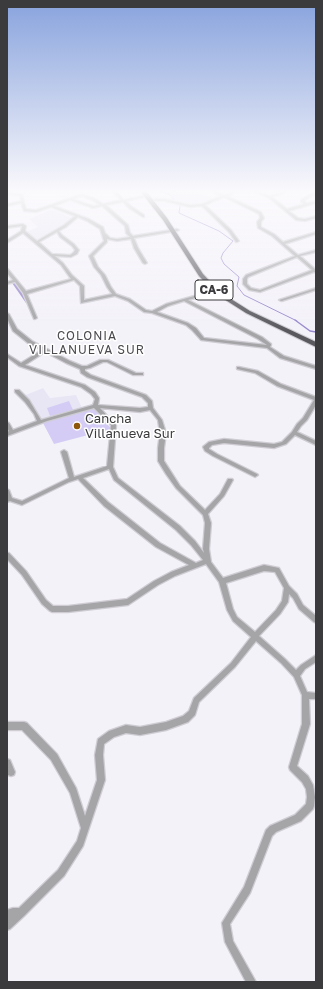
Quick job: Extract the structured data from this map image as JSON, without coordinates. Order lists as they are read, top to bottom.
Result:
{
  "streets": {
    "highway": ["CA-6"]
  },
  "districts": ["COLONIA VILLANUEVA SUR"],
  "places": ["Cancha Villanueva Sur"]
}
